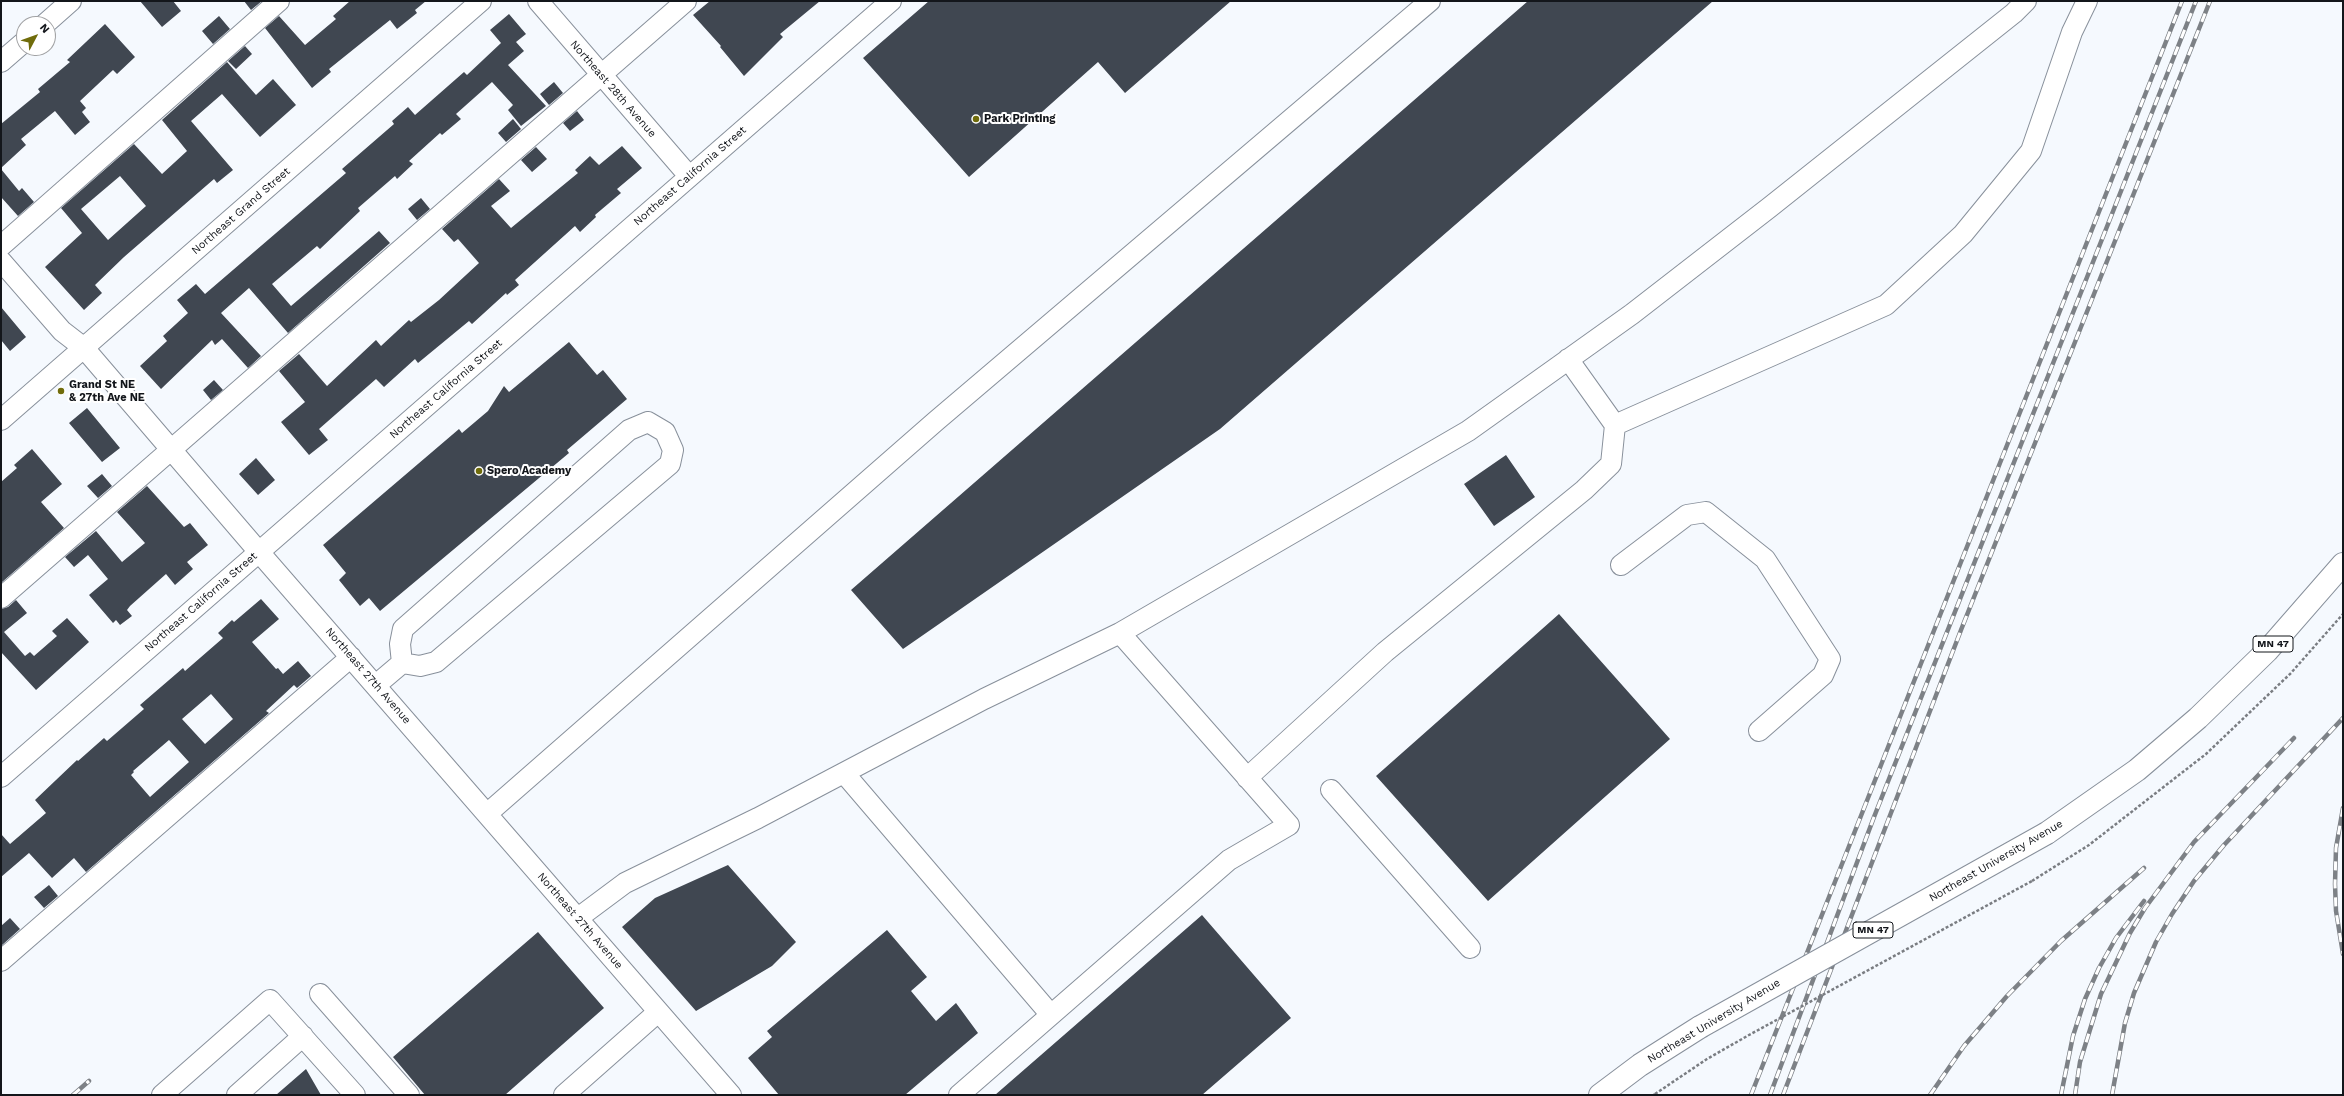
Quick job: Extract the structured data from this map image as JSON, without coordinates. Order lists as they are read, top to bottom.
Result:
{
  "streets": {
    "main road": ["MN 47", "Northeast University Avenue"],
    "street": [
      "Northeast 28th Avenue",
      "Northeast California Street",
      "Northeast Grand Street",
      "Northeast 27th Avenue"
    ]
  },
  "crossings": [
    ["Northeast 28th Avenue", "Northeast California Street"],
    ["Northeast California Street", "Northeast 27th Avenue"],
    ["Northeast Grand Street", "Northeast 27th Avenue"]
  ],
  "places": ["Park Printing", "Grand St NE & 27th Ave NE", "Spero Academy"],
  "north": "top right"
}
